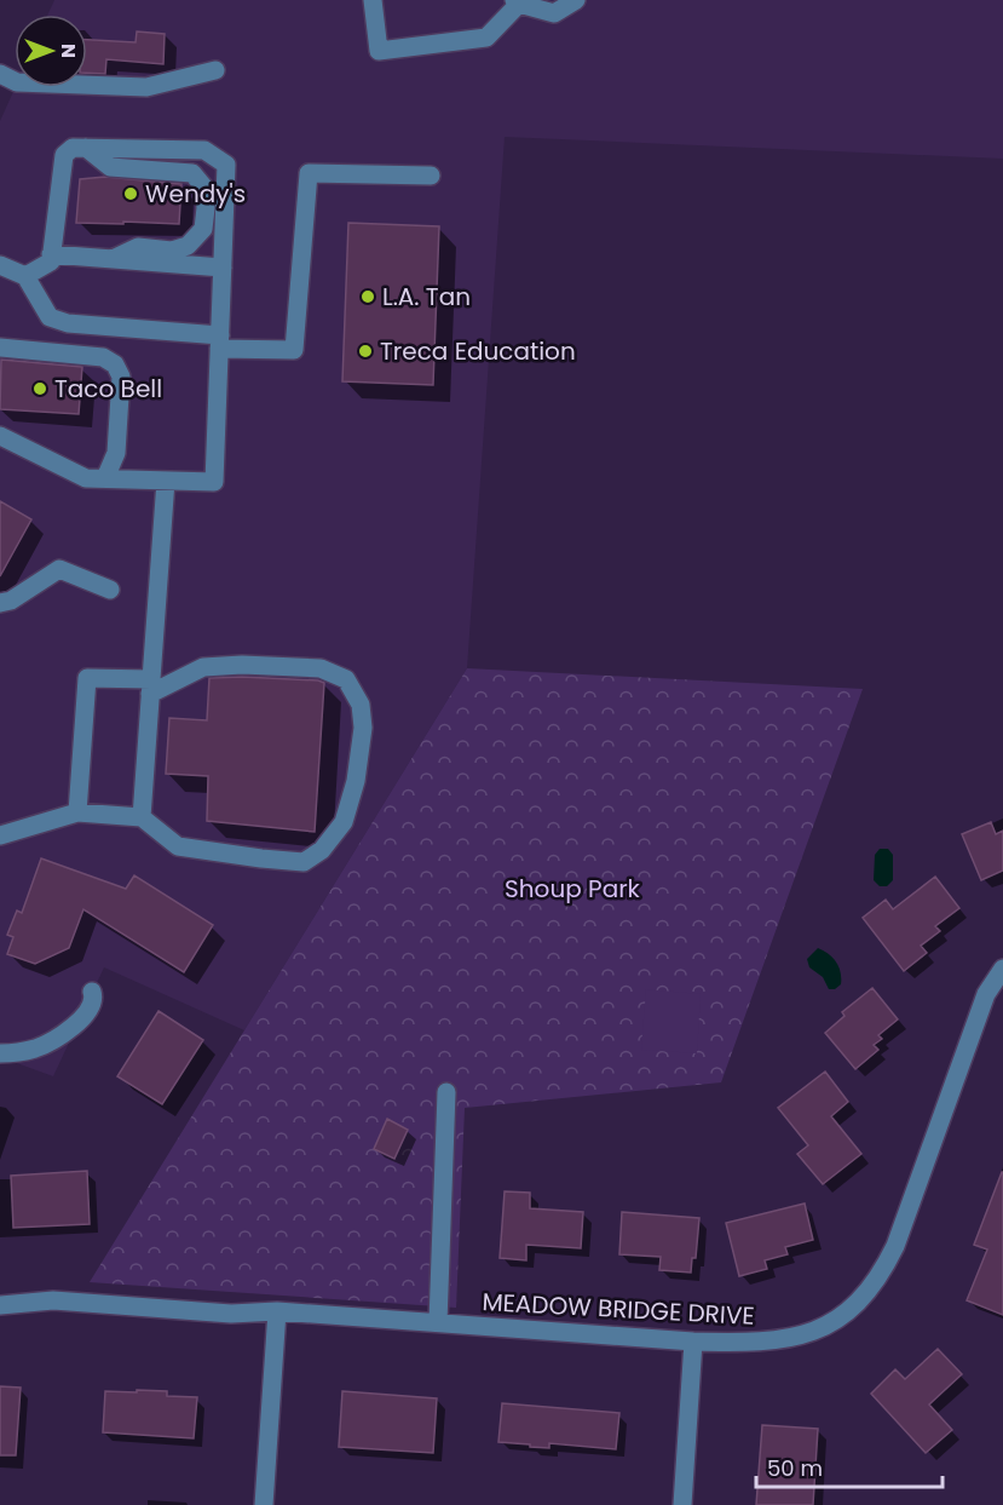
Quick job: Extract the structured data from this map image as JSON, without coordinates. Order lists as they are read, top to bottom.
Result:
{
  "streets": {
    "street": ["MEADOW BRIDGE DRIVE"]
  },
  "parks": ["Shoup Park"],
  "places": [
    "Wendy's",
    "L.A. Tan",
    "Treca Education",
    "Taco Bell"
  ],
  "scale_bar": "50 m",
  "north": "right"
}
